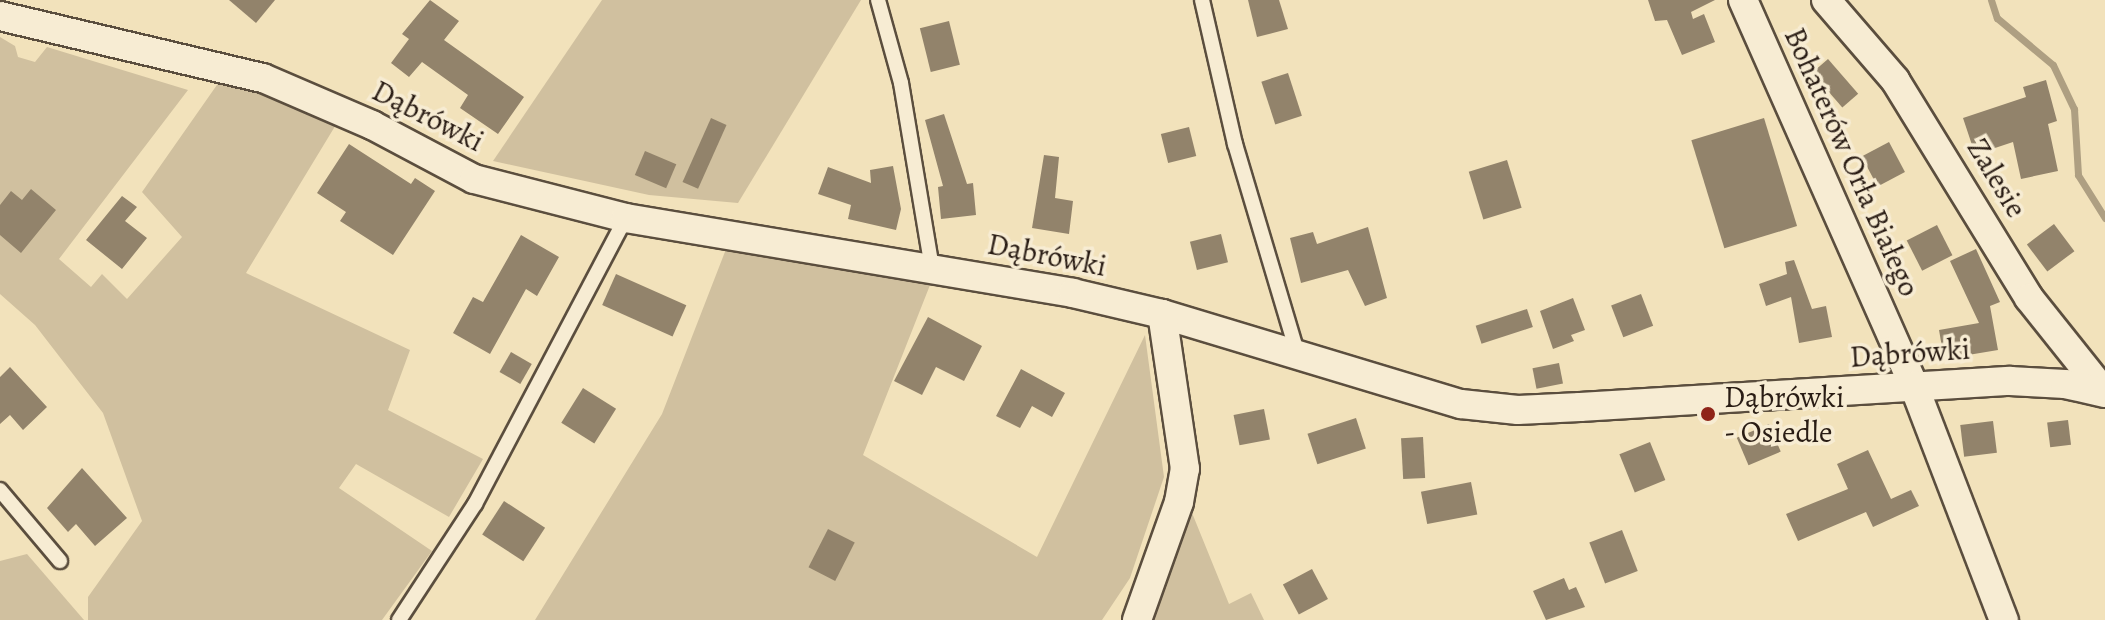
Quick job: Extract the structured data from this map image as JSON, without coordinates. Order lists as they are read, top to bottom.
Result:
{
  "streets": {
    "street": ["Dąbrówki", "Bohaterów Orła Białego", "Zalesie"]
  },
  "crossings": [
    ["Dąbrówki", "Bohaterów Orła Białego"],
    ["Dąbrówki", "Zalesie"]
  ],
  "places": ["Dąbrówki - Osiedle"]
}
